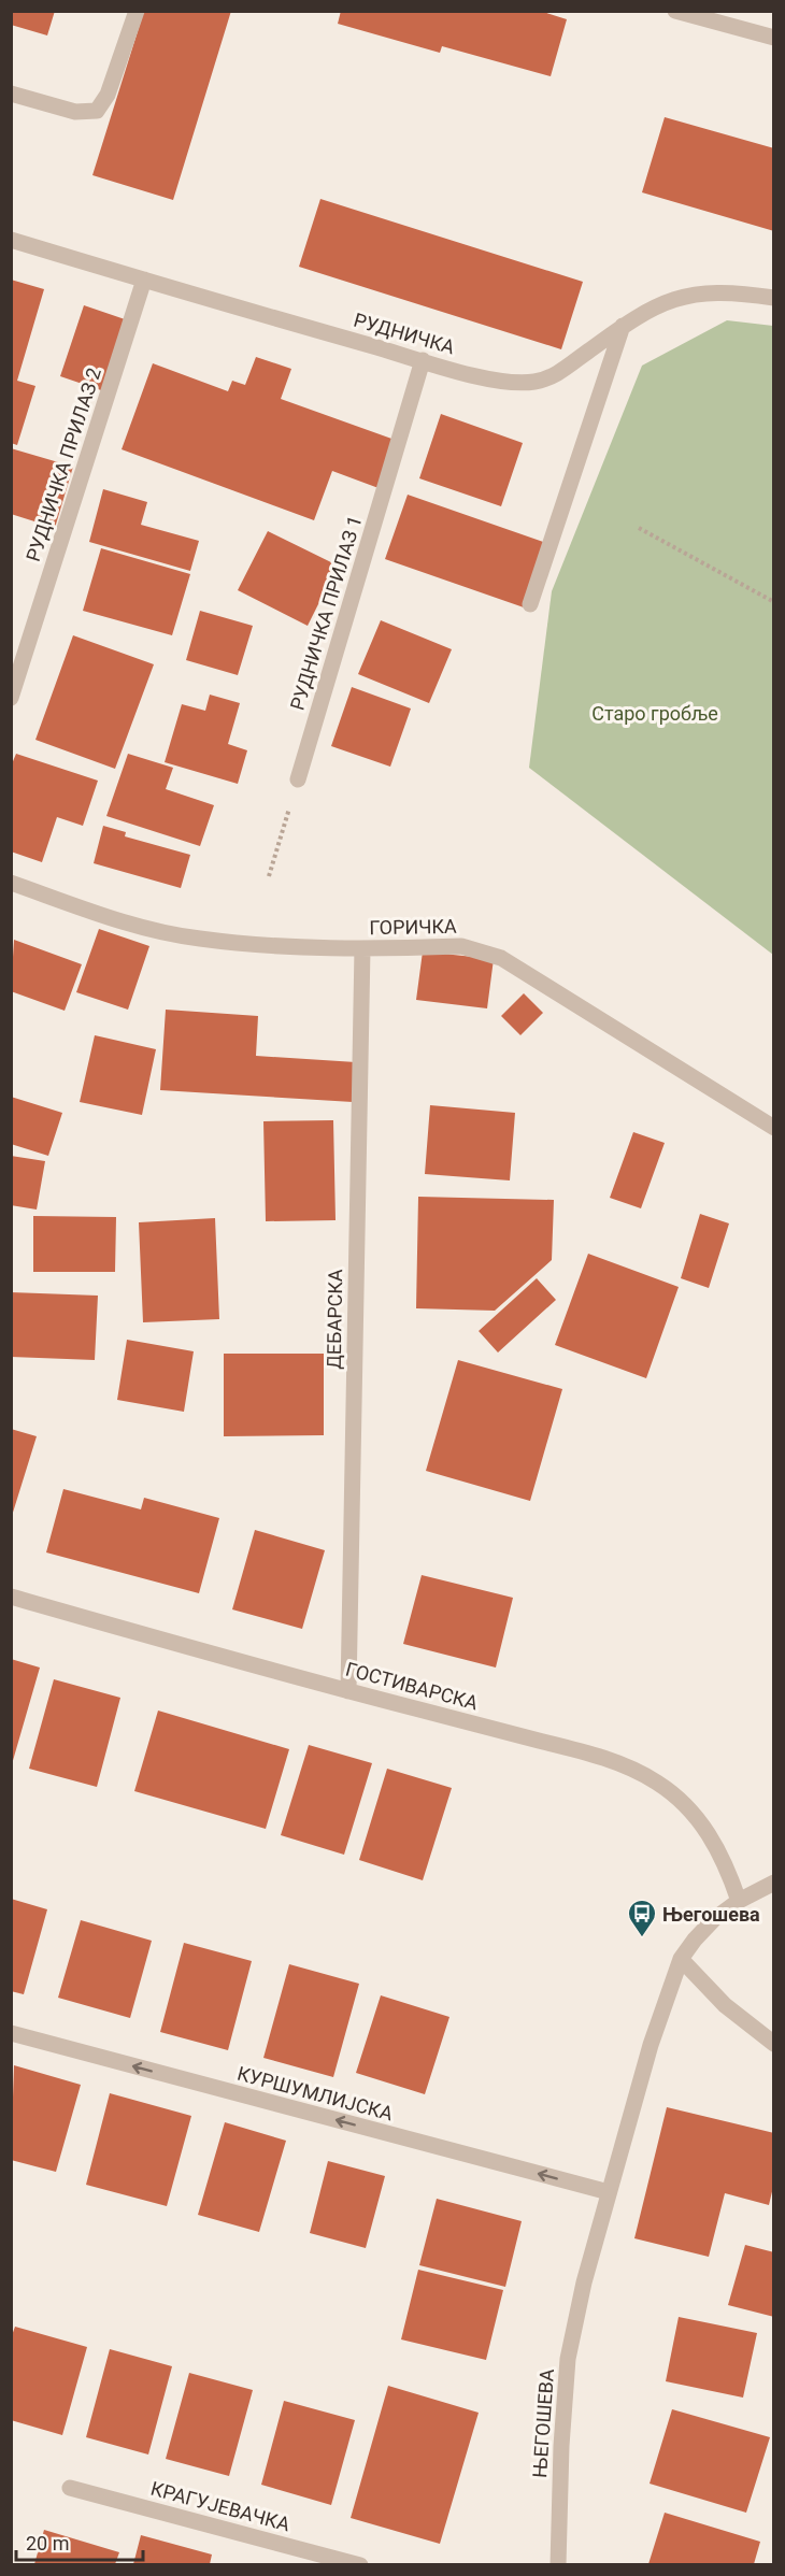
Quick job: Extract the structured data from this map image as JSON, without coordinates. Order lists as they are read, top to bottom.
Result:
{
  "streets": {
    "street": [
      "РУДНИЧКА",
      "РУДНИЧКА ПРИЛАЗ 2",
      "РУДНИЧКА ПРИЛАЗ 1",
      "ГОРИЧКА",
      "ДЕБАРСКА",
      "ГОСТИВАРСКА",
      "КУРШУМЛИЈСКА",
      "ЊЕГОШЕВА",
      "КРАГУЈЕВАЧКА"
    ]
  },
  "crossings": [
    ["РУДНИЧКА", "РУДНИЧКА ПРИЛАЗ 2"],
    ["РУДНИЧКА", "РУДНИЧКА ПРИЛАЗ 1"],
    ["ГОРИЧКА", "ДЕБАРСКА"],
    ["ДЕБАРСКА", "ГОСТИВАРСКА"],
    ["ГОСТИВАРСКА", "ЊЕГОШЕВА"],
    ["КУРШУМЛИЈСКА", "ЊЕГОШЕВА"]
  ],
  "one_way": ["КУРШУМЛИЈСКА"],
  "parks": ["Старо гробље"],
  "places": {
    "bus stop": ["Његошева"]
  },
  "scale_bar": "20 m"
}
